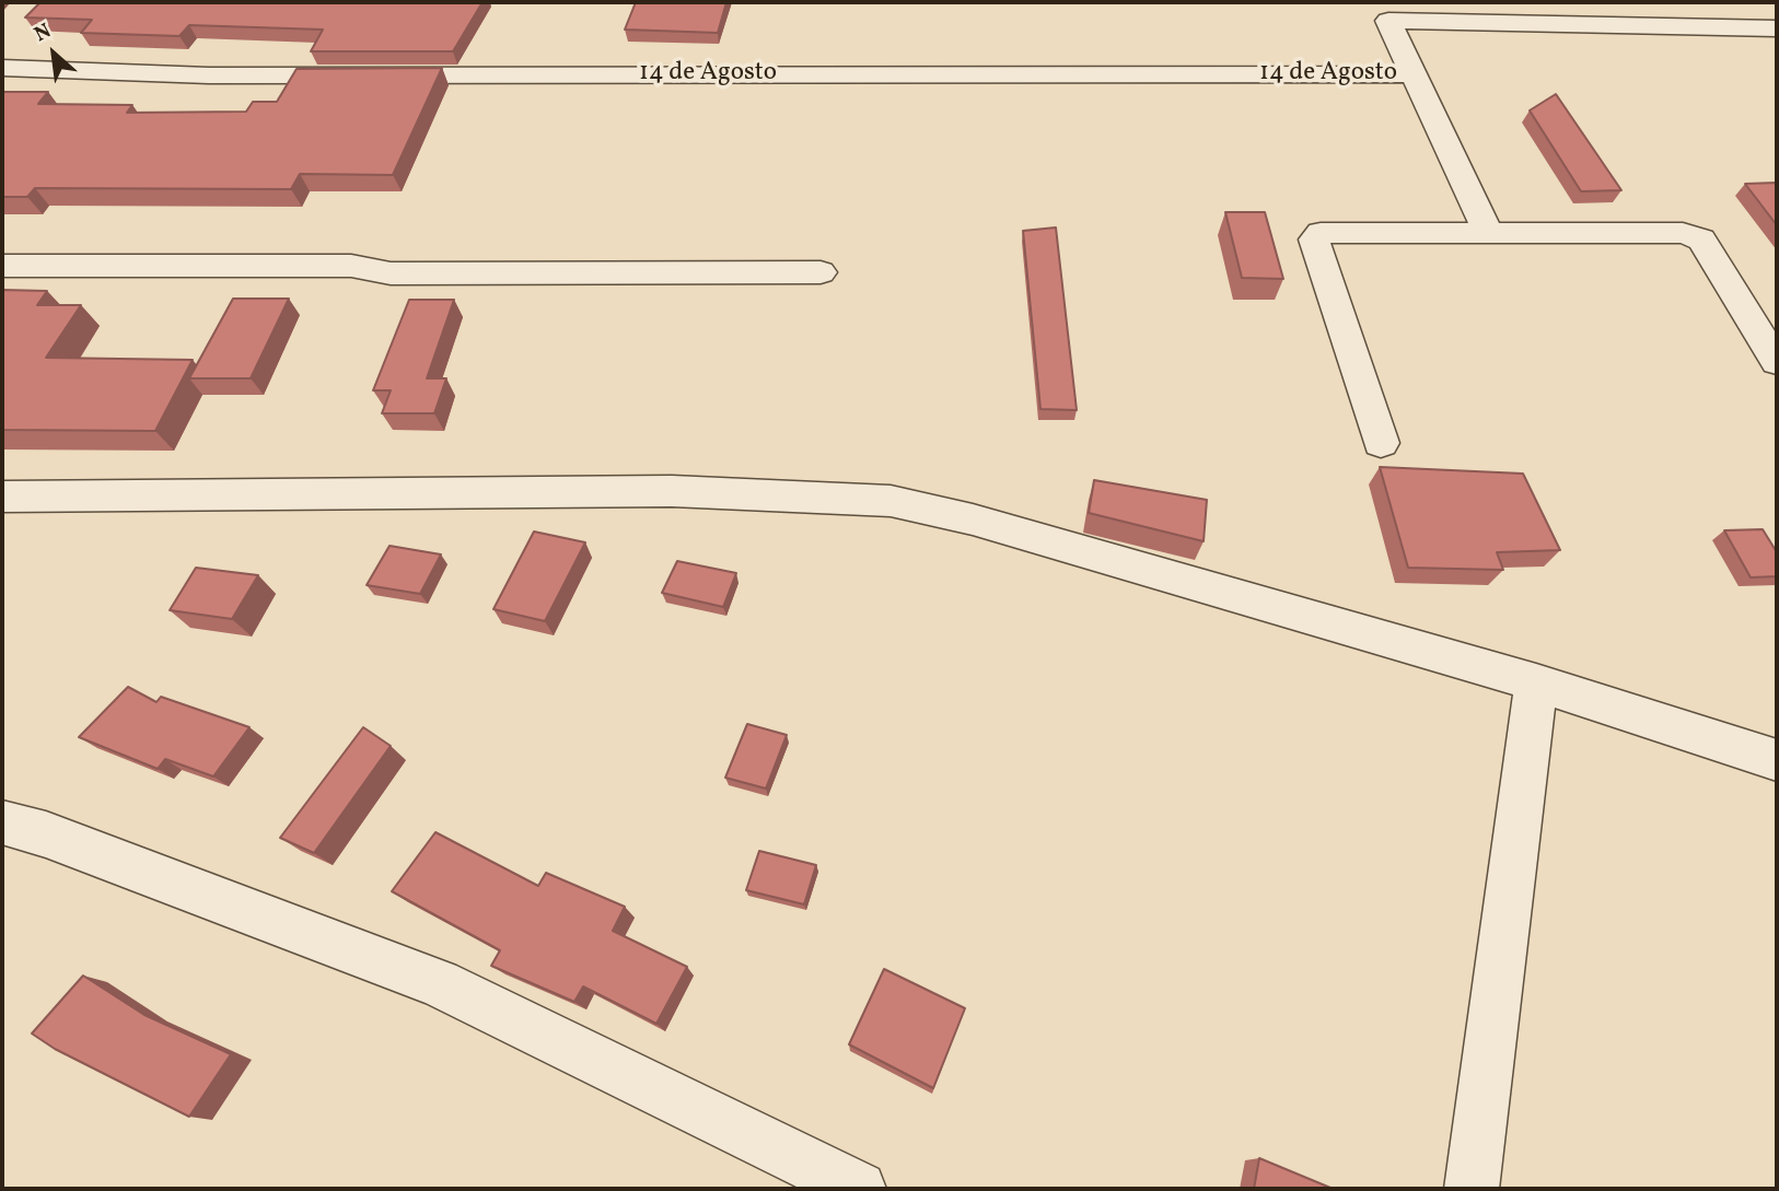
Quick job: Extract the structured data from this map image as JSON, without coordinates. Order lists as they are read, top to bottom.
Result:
{
  "streets": {
    "street": ["14 de Agosto"]
  },
  "north": "top left"
}
